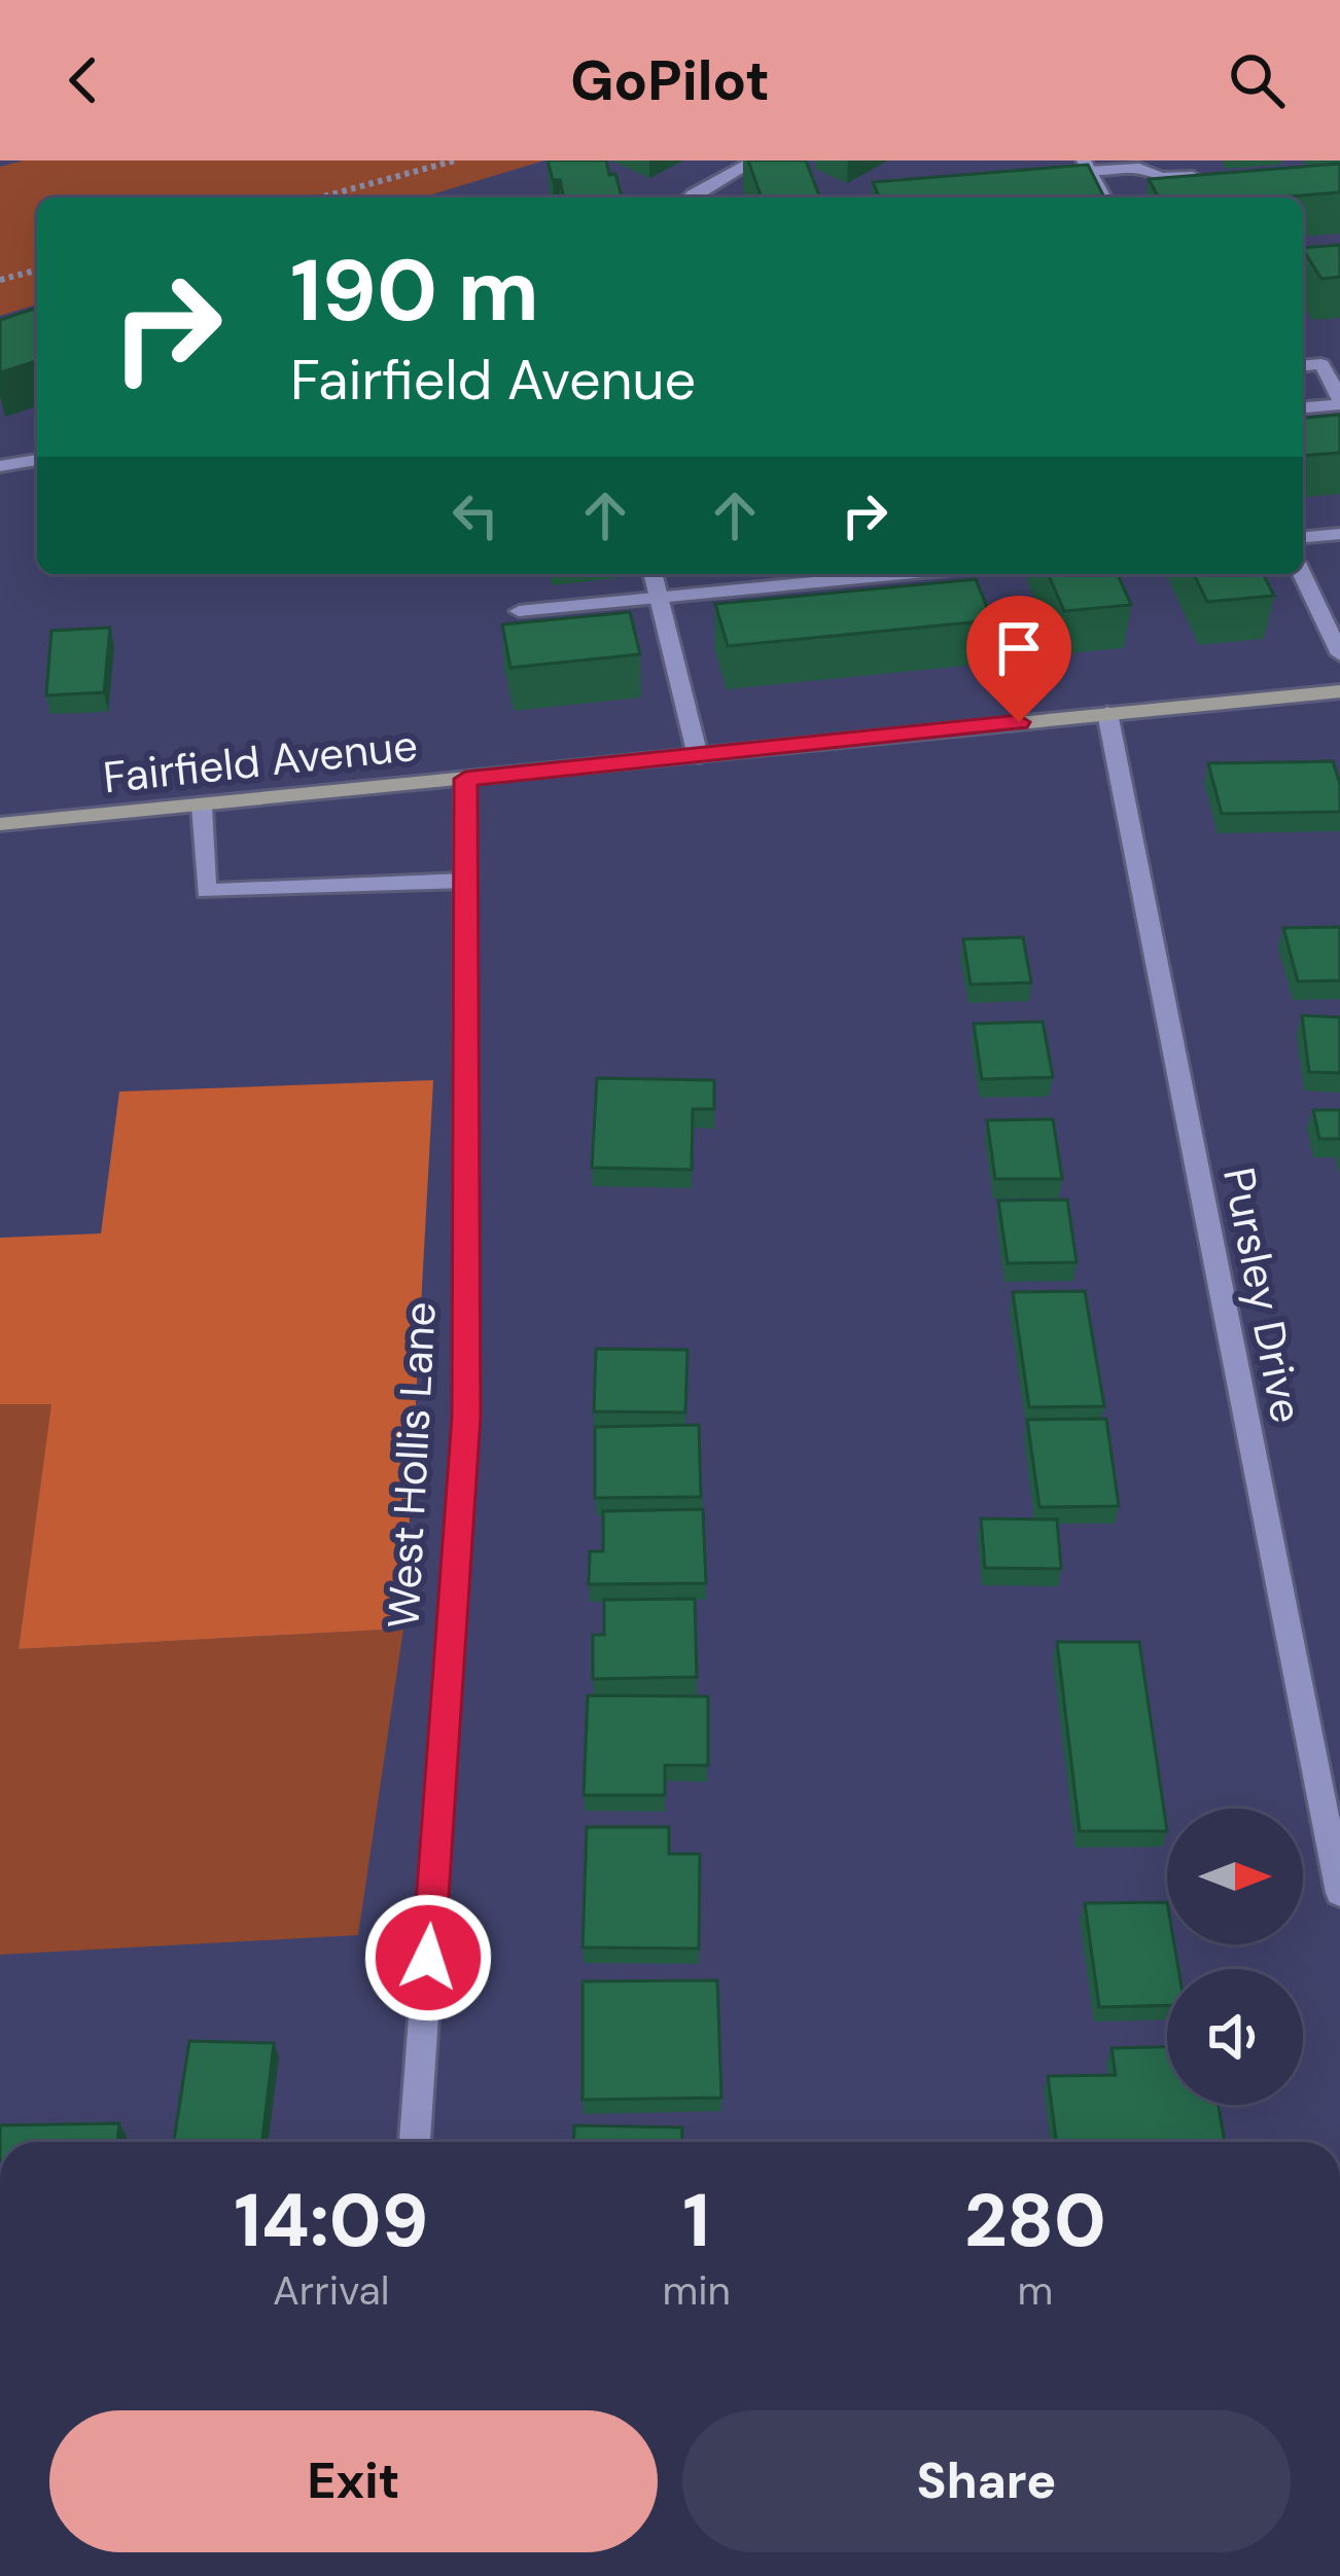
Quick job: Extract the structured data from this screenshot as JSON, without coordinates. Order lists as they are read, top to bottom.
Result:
{
  "streets": {
    "main road": ["Fairfield Avenue"],
    "street": ["Pursley Drive", "West Hollis Lane"]
  },
  "crossings": [
    ["Fairfield Avenue", "Pursley Drive"],
    ["Fairfield Avenue", "West Hollis Lane"]
  ],
  "north": "right",
  "page": {
    "header": "GoPilot",
    "turn": ["190 m", "Fairfield Avenue"],
    "eta": [
      "14:09",
      "Arrival",
      "1",
      "min",
      "280",
      "m"
    ],
    "buttons": ["Exit", "Share"]
  }
}
